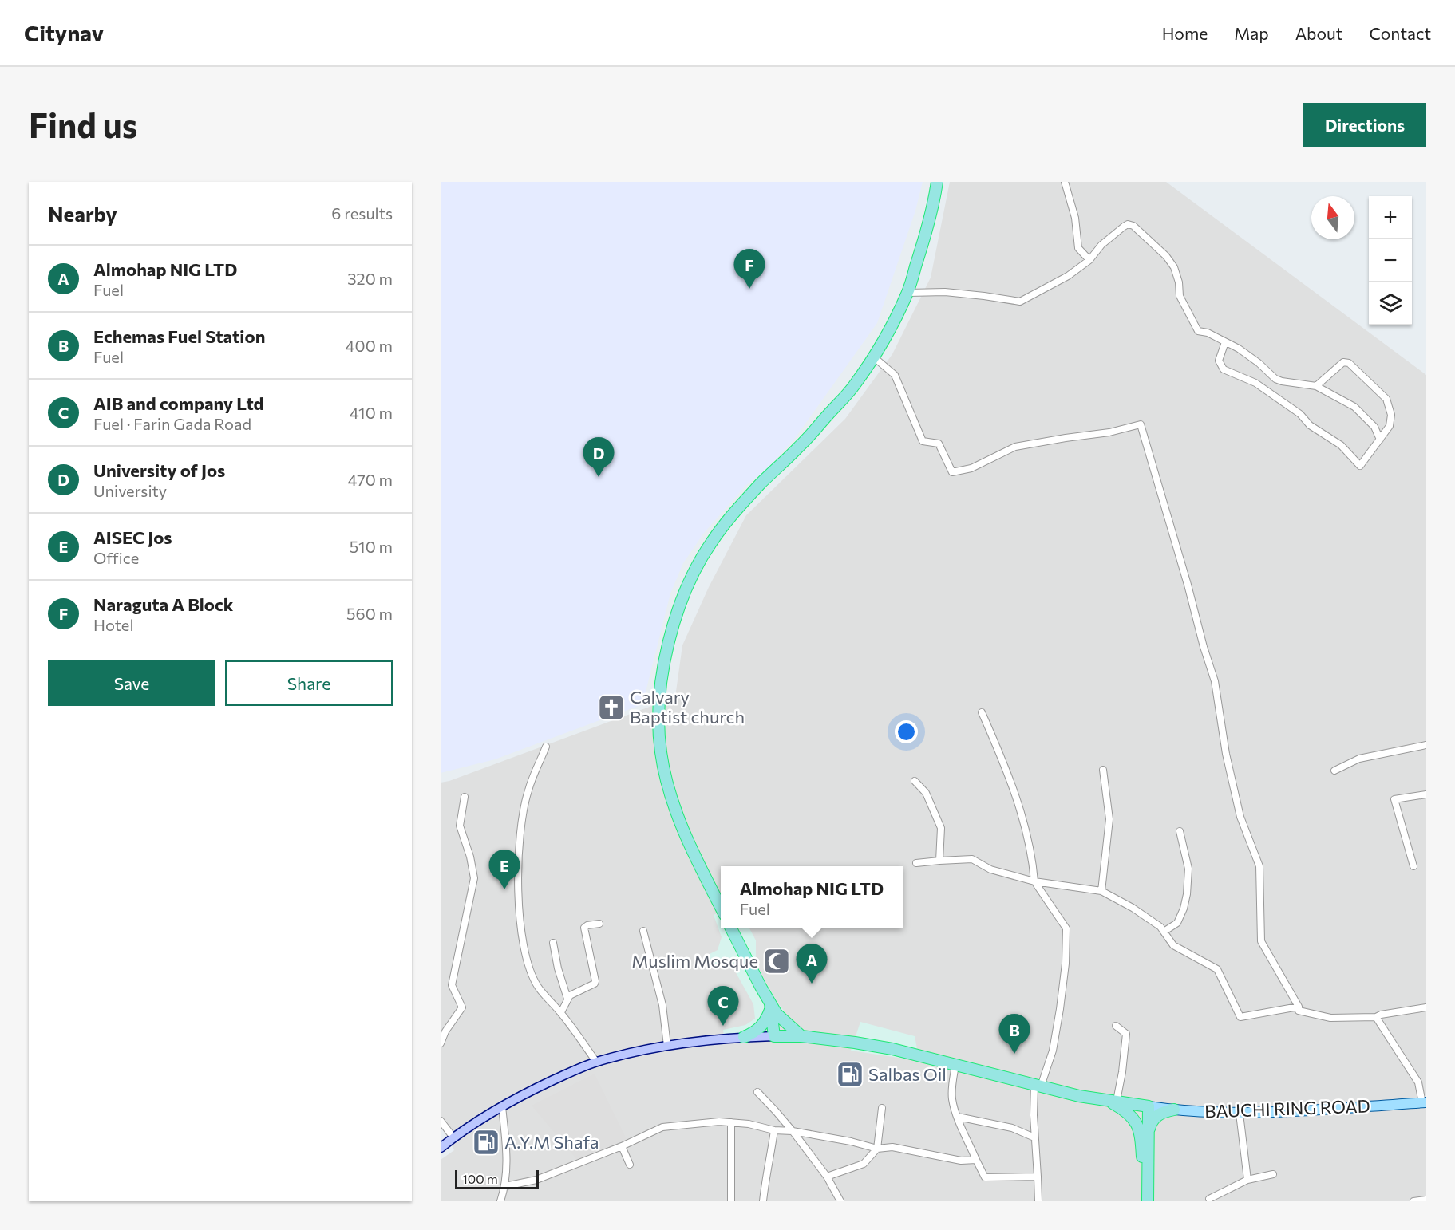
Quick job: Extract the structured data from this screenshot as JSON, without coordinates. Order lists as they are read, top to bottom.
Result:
{
  "streets": {
    "main road": ["BAUCHI RING ROAD"]
  },
  "places": {
    "church": ["Calvary Baptist church"],
    "mosque": ["Muslim Mosque"],
    "fuel station": ["Salbas Oil", "A.Y.M Shafa"]
  },
  "scale_bar": "100 m",
  "north": "top",
  "page": {
    "header": "Citynav",
    "nav": [
      "Home",
      "Map",
      "About",
      "Contact"
    ],
    "buttons": [
      "Directions",
      ["Save", "Share"]
    ],
    "title": "Find us",
    "heading": ["Nearby", "6 results"],
    "map_buttons": ["+", "−"],
    "list": [
      {
        "mark": "A",
        "name": "Almohap NIG LTD",
        "note": "Fuel",
        "value": "320 m"
      },
      {
        "mark": "B",
        "name": "Echemas Fuel Station",
        "note": "Fuel",
        "value": "400 m"
      },
      {
        "mark": "C",
        "name": "AIB and company Ltd",
        "note": "Fuel · Farin Gada Road",
        "value": "410 m"
      },
      {
        "mark": "D",
        "name": "University of Jos",
        "note": "University",
        "value": "470 m"
      },
      {
        "mark": "E",
        "name": "AISEC Jos",
        "note": "Office",
        "value": "510 m"
      },
      {
        "mark": "F",
        "name": "Naraguta A Block",
        "note": "Hotel",
        "value": "560 m"
      }
    ],
    "pins": [
      "F",
      "D",
      "E",
      "A",
      "C",
      "B"
    ],
    "popup": ["Almohap NIG LTD", "Fuel"],
    "scale": "100 m"
  }
}
